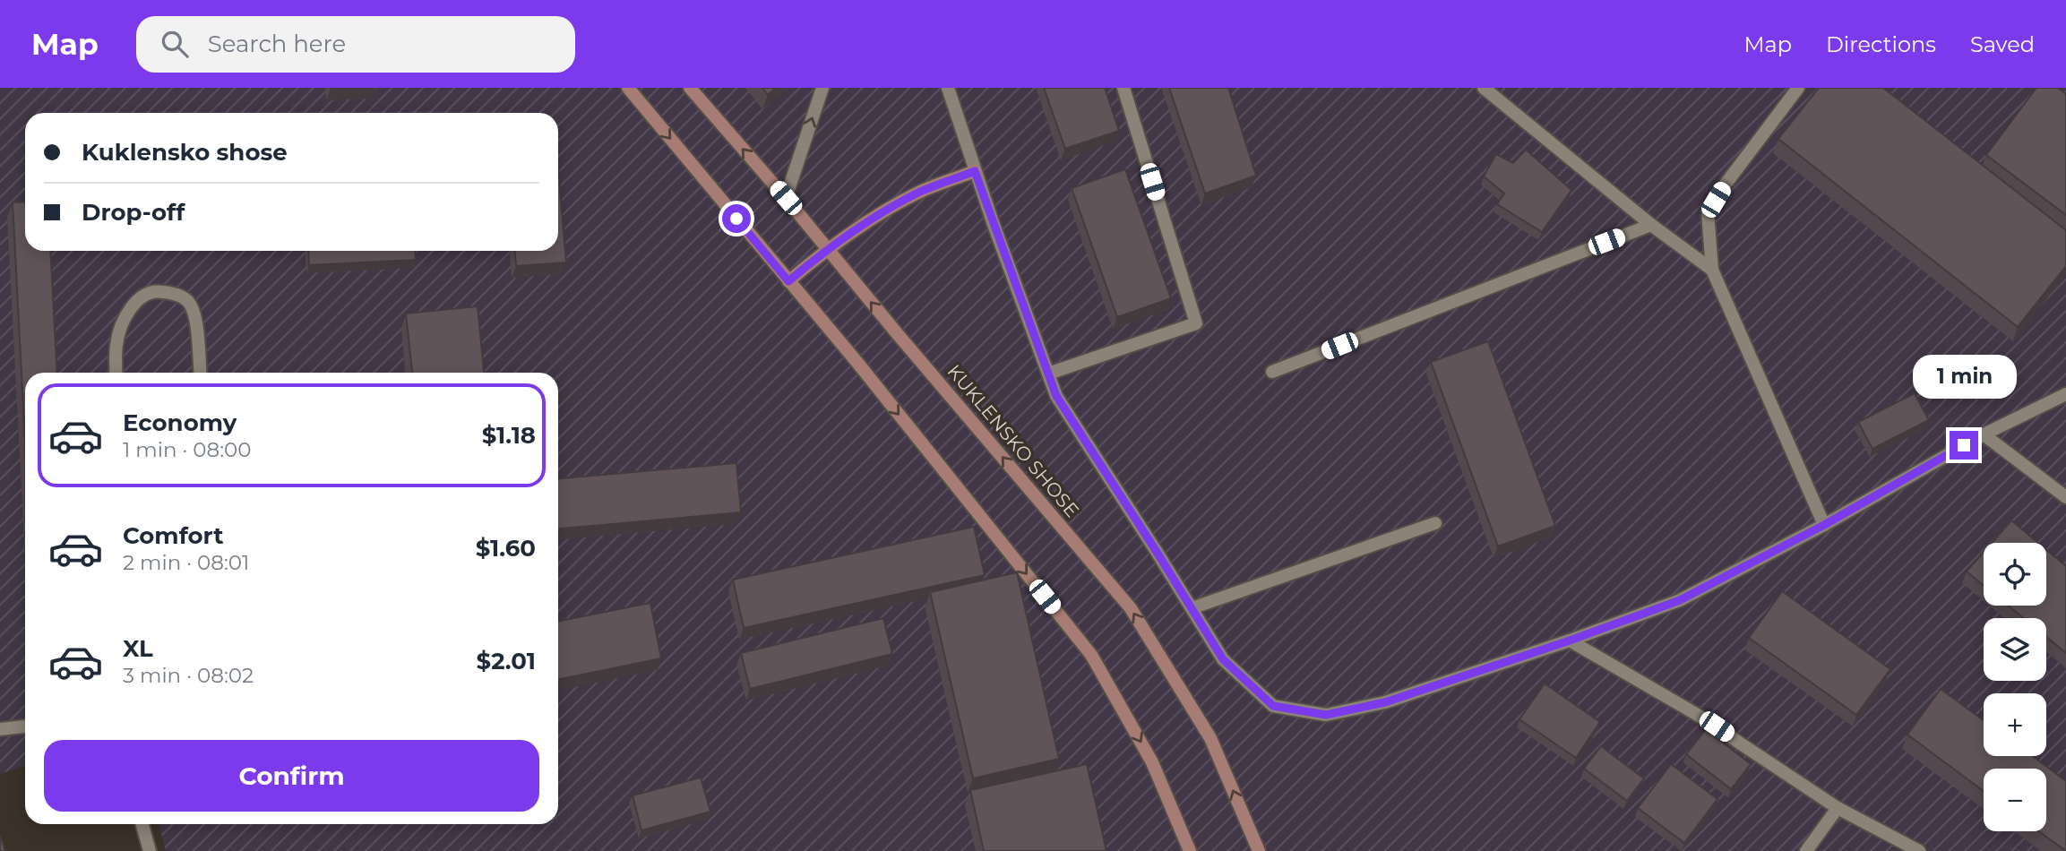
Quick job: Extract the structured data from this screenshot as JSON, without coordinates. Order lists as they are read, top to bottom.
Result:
{
  "streets": {
    "main road": ["KUKLENSKO SHOSE"]
  },
  "page": {
    "header": "Map",
    "search": "Search here",
    "nav": ["Map", "Directions", "Saved"],
    "banner": ["Kuklensko shose", "Drop-off"],
    "bubble": "1 min",
    "list": [
      {
        "name": "Economy",
        "note": "1 min · 08:00",
        "value": "$1.18"
      },
      {
        "name": "Comfort",
        "note": "2 min · 08:01",
        "value": "$1.60"
      },
      {
        "name": "XL",
        "note": "3 min · 08:02",
        "value": "$2.01"
      }
    ],
    "map_buttons": ["+", "−"],
    "buttons": "Confirm"
  }
}
